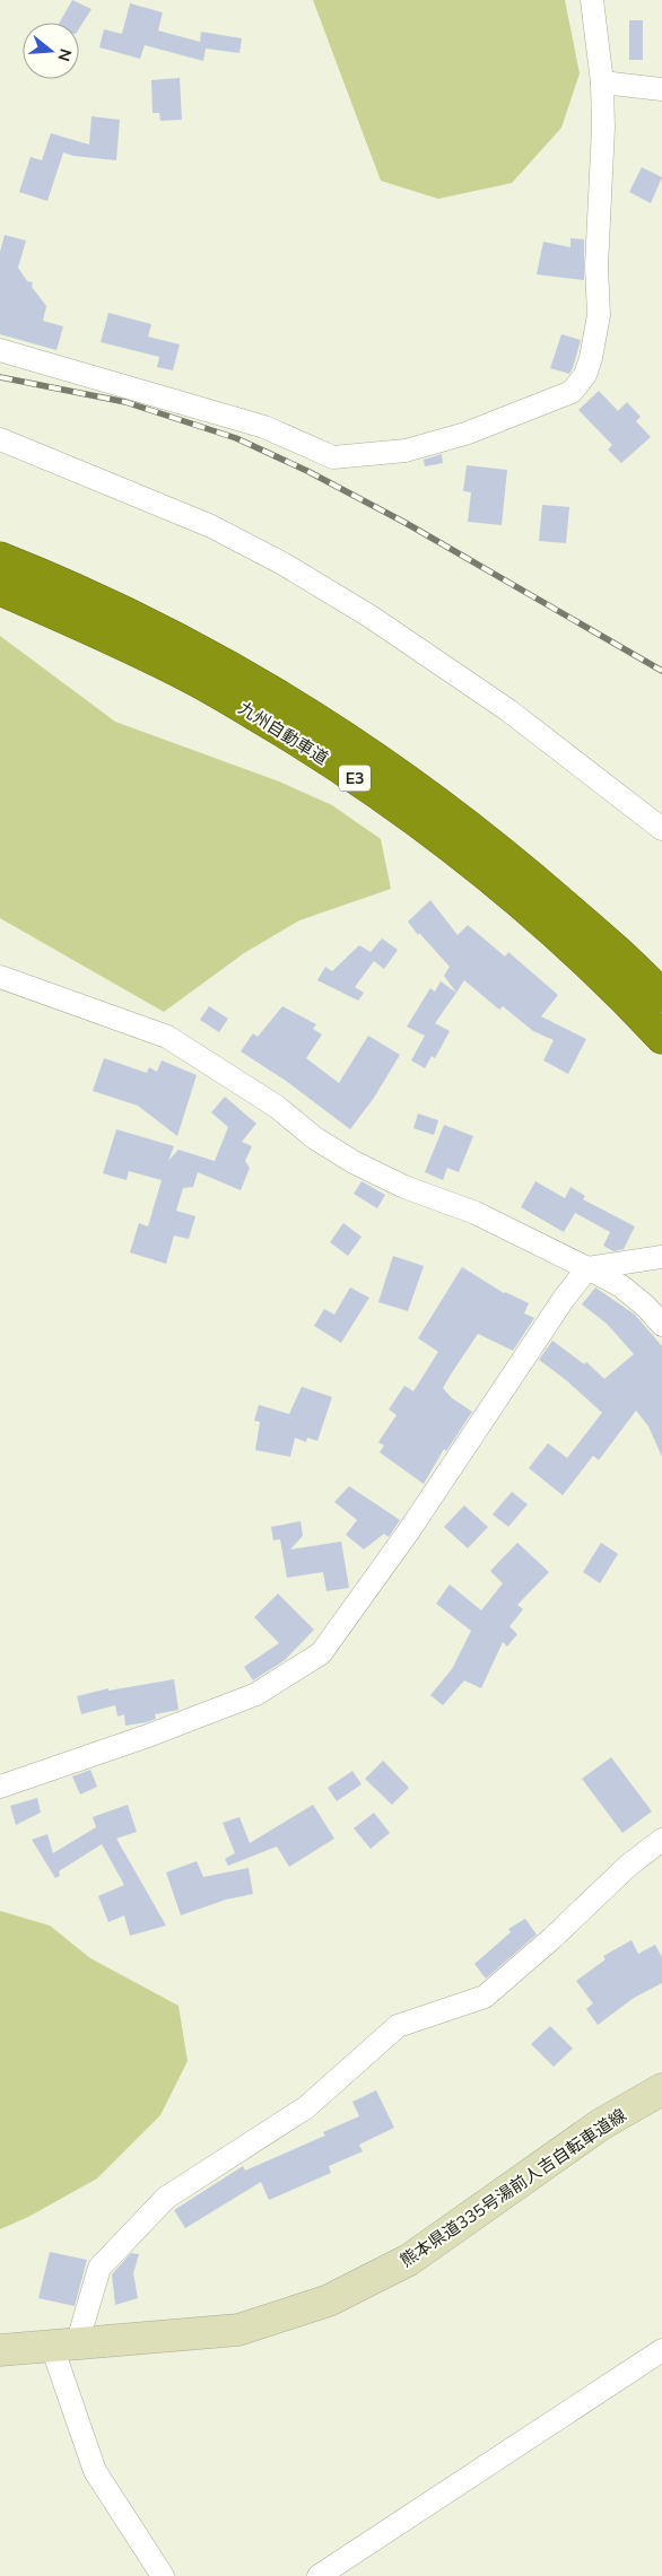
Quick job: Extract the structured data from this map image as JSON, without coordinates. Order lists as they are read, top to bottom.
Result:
{
  "streets": {
    "highway": ["九州自動車道", "E3"],
    "main road": ["熊本県道335号湯前人吉自転車道線"]
  },
  "north": "right"
}
